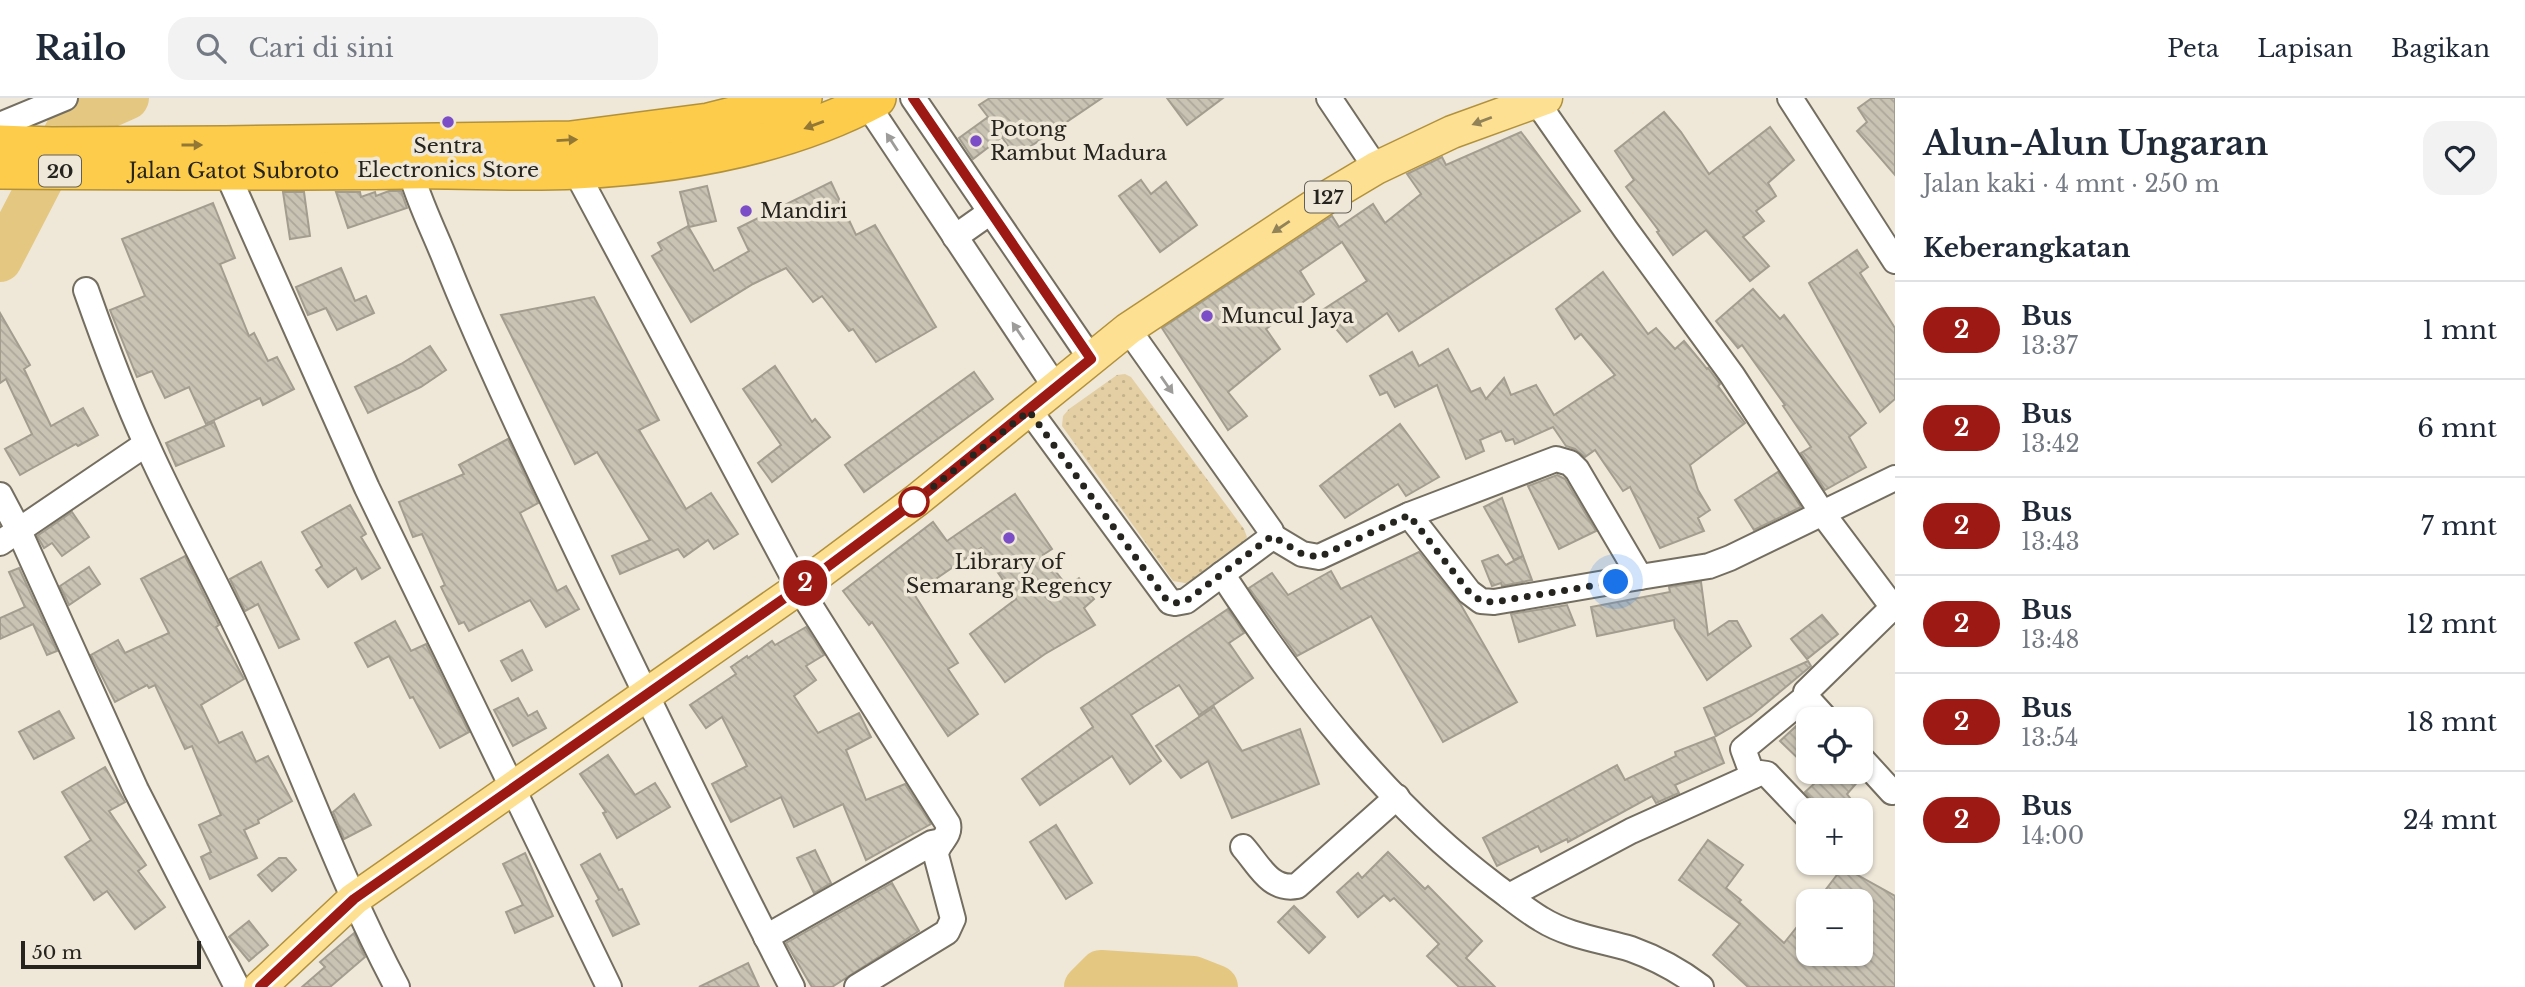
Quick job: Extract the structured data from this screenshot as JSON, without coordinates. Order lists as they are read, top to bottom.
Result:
{
  "streets": {
    "highway": ["20", "Jalan Gatot Subroto"],
    "main road": ["127"]
  },
  "places": [
    "Sentra Electronics Store",
    "Potong Rambut Madura",
    "Mandiri",
    "Muncul Jaya",
    "Library of Semarang Regency"
  ],
  "lines": ["bus line 2"],
  "scale_bar": "50 m",
  "page": {
    "header": "Railo",
    "search": "Cari di sini",
    "nav": ["Peta", "Lapisan", "Bagikan"],
    "on_map": "2",
    "heading": [
      ["Alun-Alun Ungaran", "Jalan kaki · 4 mnt · 250 m"],
      "Keberangkatan"
    ],
    "list": [
      {
        "mark": "2",
        "name": "Bus",
        "note": "13:37",
        "value": "1 mnt"
      },
      {
        "mark": "2",
        "name": "Bus",
        "note": "13:42",
        "value": "6 mnt"
      },
      {
        "mark": "2",
        "name": "Bus",
        "note": "13:43",
        "value": "7 mnt"
      },
      {
        "mark": "2",
        "name": "Bus",
        "note": "13:48",
        "value": "12 mnt"
      },
      {
        "mark": "2",
        "name": "Bus",
        "note": "13:54",
        "value": "18 mnt"
      },
      {
        "mark": "2",
        "name": "Bus",
        "note": "14:00",
        "value": "24 mnt"
      }
    ],
    "map_buttons": ["+", "−"],
    "scale": "50 m"
  }
}
